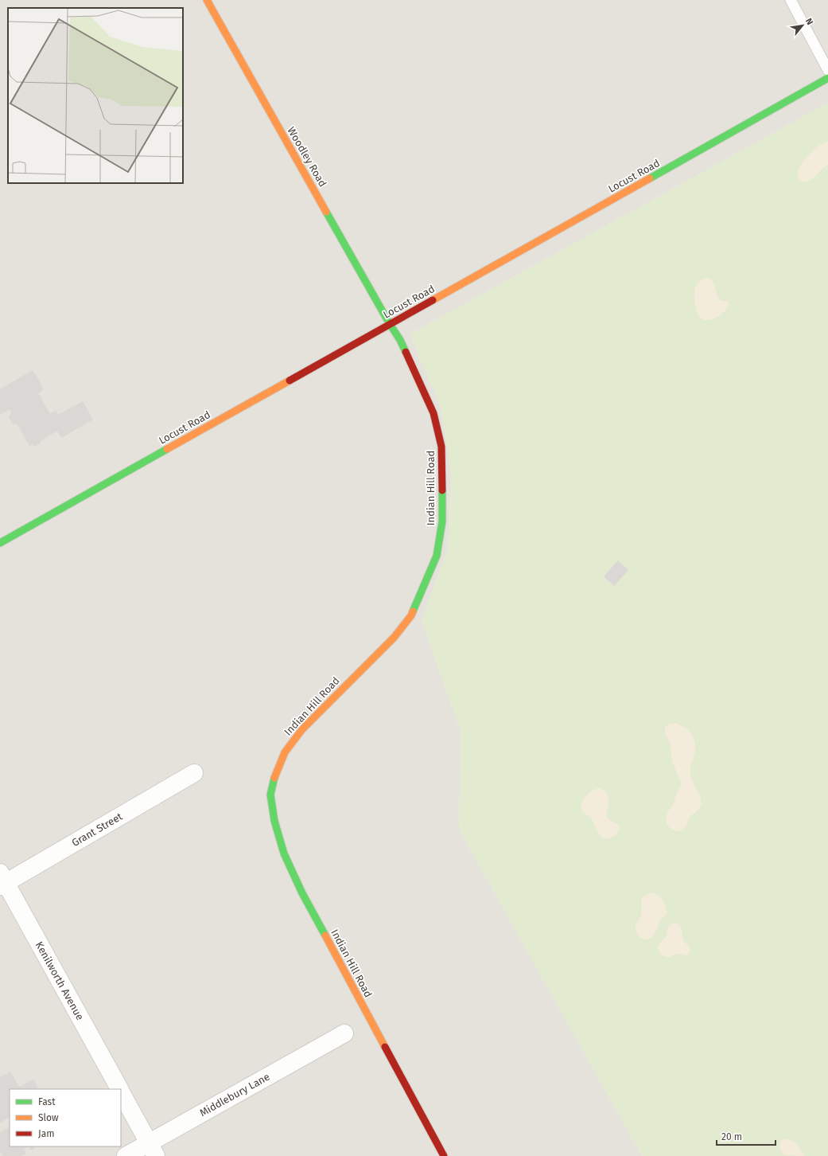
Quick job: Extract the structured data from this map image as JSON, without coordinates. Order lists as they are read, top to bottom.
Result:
{
  "streets": {
    "street": [
      "Woodley Road",
      "Locust Road",
      "Indian Hill Road",
      "Grant Street",
      "Kenilworth Avenue",
      "Middlebury Lane"
    ]
  },
  "crossings": [
    ["Woodley Road", "Locust Road"],
    ["Woodley Road", "Indian Hill Road"],
    ["Locust Road", "Indian Hill Road"],
    ["Grant Street", "Kenilworth Avenue"],
    ["Kenilworth Avenue", "Middlebury Lane"]
  ],
  "legend": ["Fast", "Slow", "Jam"],
  "scale_bar": "20 m",
  "north": "top right"
}
